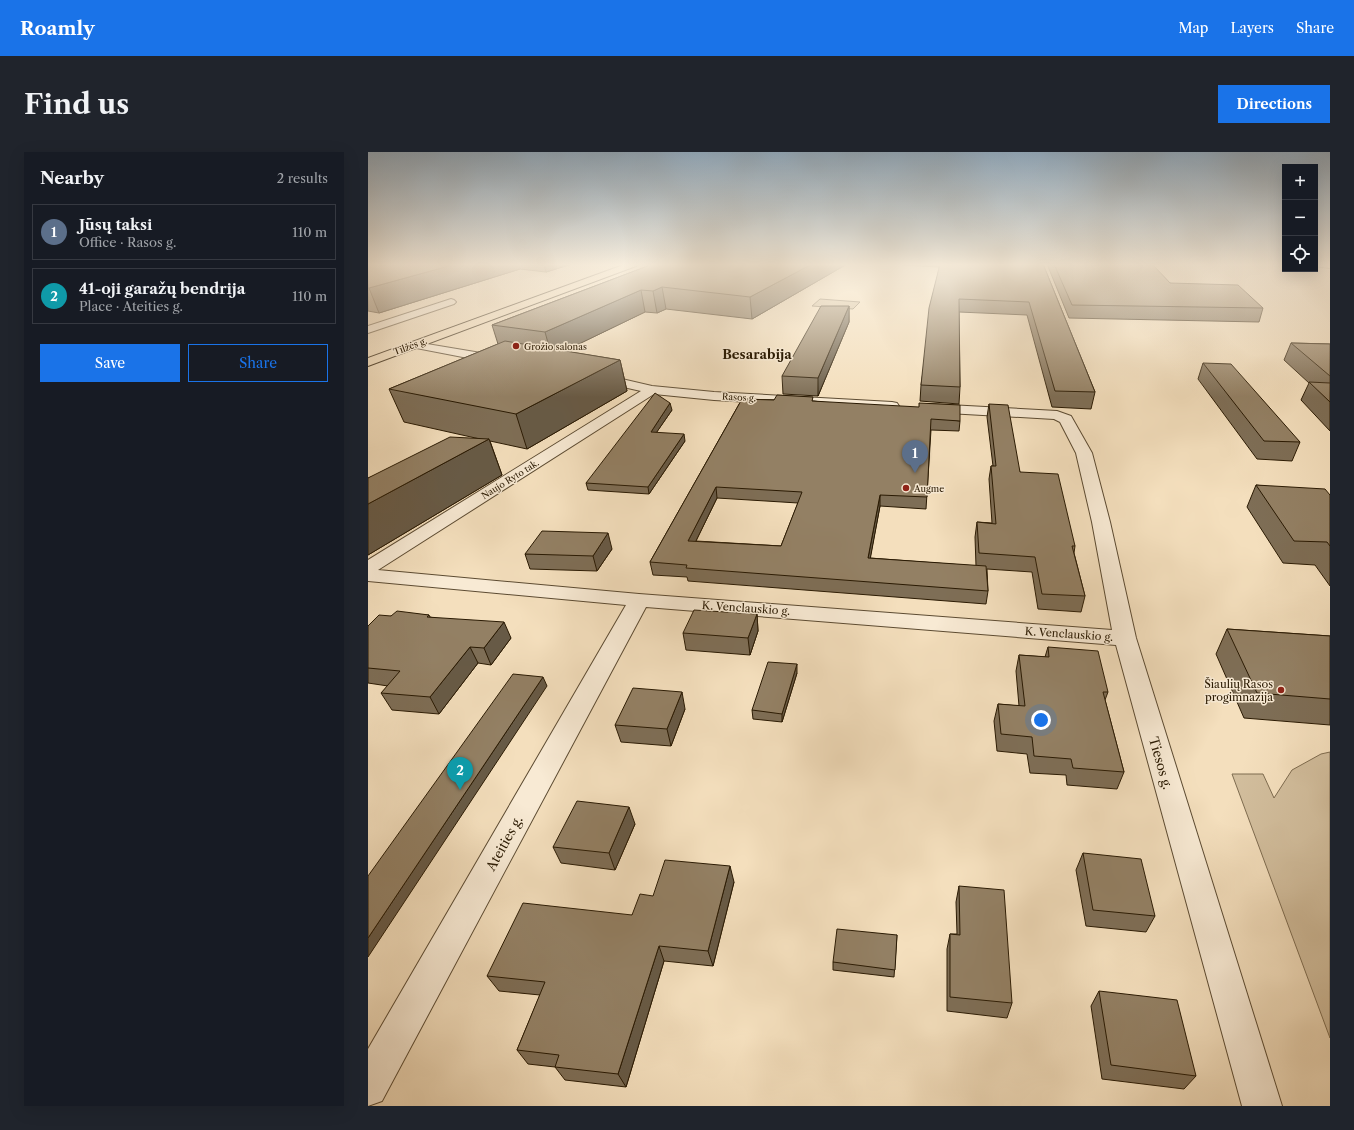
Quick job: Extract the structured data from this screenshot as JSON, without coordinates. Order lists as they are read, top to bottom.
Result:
{
  "streets": {
    "highway": ["Tilžės g."],
    "street": [
      "Rasos g.",
      "Naujo Ryto tak.",
      "K. Venclauskio g.",
      "Tiesos g.",
      "Ateities g."
    ]
  },
  "crossings": [
    ["Rasos g.", "Naujo Ryto tak."],
    ["K. Venclauskio g.", "Tiesos g."],
    ["K. Venclauskio g.", "Ateities g."]
  ],
  "districts": ["Besarabija"],
  "places": ["Grožio salonas", "Augme", "Šiaulių Rasos progimnazija"],
  "page": {
    "header": "Roamly",
    "nav": ["Map", "Layers", "Share"],
    "buttons": [
      "Directions",
      ["Save", "Share"]
    ],
    "title": "Find us",
    "heading": ["Nearby", "2 results"],
    "map_buttons": ["+", "−"],
    "list": [
      {
        "mark": "1",
        "name": "Jūsų taksi",
        "note": "Office · Rasos g.",
        "value": "110 m"
      },
      {
        "mark": "2",
        "name": "41-oji garažų bendrija",
        "note": "Place · Ateities g.",
        "value": "110 m"
      }
    ],
    "pins": ["1", "2"]
  }
}
